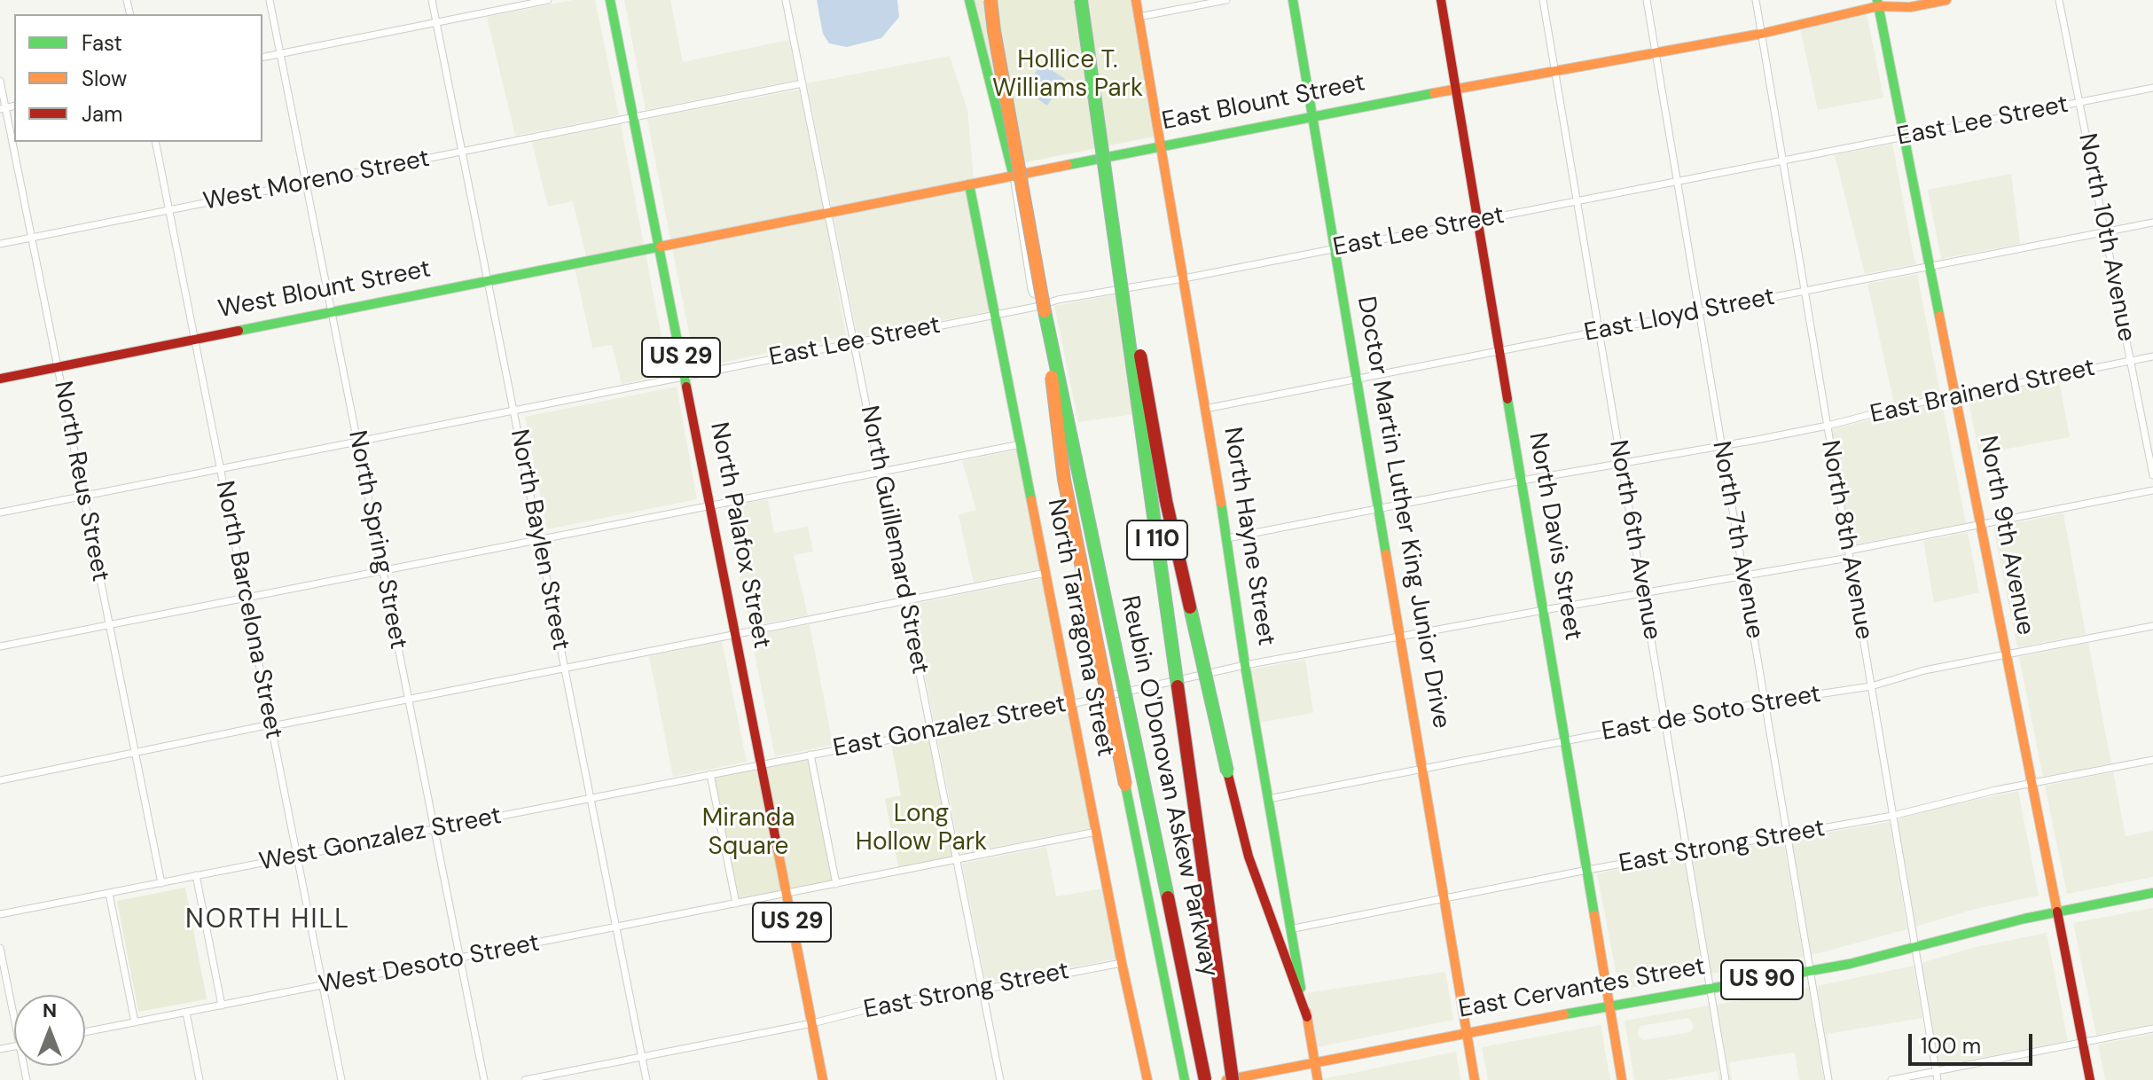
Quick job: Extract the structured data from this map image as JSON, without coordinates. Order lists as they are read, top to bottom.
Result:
{
  "streets": {
    "main road": [
      "East Blount Street",
      "West Blount Street",
      "US 29",
      "Doctor Martin Luther King Junior Drive",
      "North Palafox Street",
      "North 9th Avenue",
      "North Hayne Street",
      "North Davis Street",
      "I 110",
      "North Tarragona Street",
      "Reubin O'Donovan Askew Parkway",
      "US 90",
      "East Cervantes Street"
    ],
    "street": [
      "East Lee Street",
      "West Moreno Street",
      "North 10th Avenue",
      "East Lloyd Street",
      "East Brainerd Street",
      "North Reus Street",
      "North Spring Street",
      "North Baylen Street",
      "North Guillemard Street",
      "North 6th Avenue",
      "North 7th Avenue",
      "North 8th Avenue",
      "North Barcelona Street",
      "East de Soto Street",
      "East Gonzalez Street",
      "West Gonzalez Street",
      "East Strong Street",
      "West Desoto Street"
    ]
  },
  "crossings": [
    ["East Blount Street", "West Blount Street"],
    ["East Blount Street", "Doctor Martin Luther King Junior Drive"],
    ["East Blount Street", "North Palafox Street"],
    ["East Blount Street", "North 9th Avenue"],
    ["East Blount Street", "North Hayne Street"],
    ["East Blount Street", "North Davis Street"],
    ["East Blount Street", "North Guillemard Street"],
    ["East Blount Street", "North 6th Avenue"],
    ["East Blount Street", "North 7th Avenue"],
    ["East Blount Street", "North 8th Avenue"],
    ["East Blount Street", "North Tarragona Street"],
    ["East Lee Street", "North 10th Avenue"],
    ["East Lee Street", "North Reus Street"],
    ["East Lee Street", "Doctor Martin Luther King Junior Drive"],
    ["East Lee Street", "North Palafox Street"],
    ["East Lee Street", "North 9th Avenue"],
    ["East Lee Street", "North Hayne Street"],
    ["East Lee Street", "North Davis Street"],
    ["East Lee Street", "North Spring Street"],
    ["East Lee Street", "North Baylen Street"],
    ["East Lee Street", "North Guillemard Street"],
    ["East Lee Street", "North 6th Avenue"],
    ["East Lee Street", "North 7th Avenue"],
    ["East Lee Street", "North 8th Avenue"],
    ["East Lee Street", "North Barcelona Street"],
    ["East Lee Street", "North Tarragona Street"],
    ["West Moreno Street", "North Reus Street"],
    ["West Moreno Street", "North Palafox Street"],
    ["West Moreno Street", "North Spring Street"],
    ["West Moreno Street", "North Baylen Street"],
    ["West Moreno Street", "North Guillemard Street"],
    ["West Moreno Street", "North Barcelona Street"],
    ["North 10th Avenue", "East Lloyd Street"],
    ["North 10th Avenue", "East Brainerd Street"],
    ["West Blount Street", "North Reus Street"],
    ["West Blount Street", "North Palafox Street"],
    ["West Blount Street", "North Spring Street"],
    ["West Blount Street", "North Baylen Street"],
    ["West Blount Street", "North Barcelona Street"],
    ["East Lloyd Street", "Doctor Martin Luther King Junior Drive"],
    ["East Lloyd Street", "North 9th Avenue"],
    ["East Lloyd Street", "North Hayne Street"],
    ["East Lloyd Street", "North Davis Street"],
    ["East Lloyd Street", "North 6th Avenue"],
    ["East Lloyd Street", "North 7th Avenue"],
    ["East Lloyd Street", "North 8th Avenue"],
    ["East Brainerd Street", "Doctor Martin Luther King Junior Drive"],
    ["East Brainerd Street", "North 9th Avenue"],
    ["East Brainerd Street", "North Hayne Street"],
    ["East Brainerd Street", "North Davis Street"],
    ["East Brainerd Street", "North 6th Avenue"],
    ["East Brainerd Street", "North 7th Avenue"],
    ["East Brainerd Street", "North 8th Avenue"],
    ["North Reus Street", "West Gonzalez Street"],
    ["Doctor Martin Luther King Junior Drive", "East de Soto Street"],
    ["Doctor Martin Luther King Junior Drive", "East Gonzalez Street"],
    ["Doctor Martin Luther King Junior Drive", "East Strong Street"],
    ["Doctor Martin Luther King Junior Drive", "East Cervantes Street"],
    ["North Palafox Street", "East Gonzalez Street"],
    ["North Palafox Street", "West Gonzalez Street"],
    ["North Palafox Street", "East Strong Street"],
    ["North Palafox Street", "West Desoto Street"],
    ["North 9th Avenue", "East de Soto Street"],
    ["North 9th Avenue", "East Gonzalez Street"],
    ["North 9th Avenue", "East Strong Street"],
    ["North 9th Avenue", "East Cervantes Street"],
    ["North Hayne Street", "East de Soto Street"],
    ["North Hayne Street", "East Gonzalez Street"],
    ["North Hayne Street", "East Strong Street"],
    ["North Hayne Street", "East Cervantes Street"],
    ["North Davis Street", "East de Soto Street"],
    ["North Davis Street", "East Gonzalez Street"],
    ["North Davis Street", "East Strong Street"],
    ["North Davis Street", "East Cervantes Street"],
    ["North Spring Street", "West Gonzalez Street"],
    ["North Spring Street", "West Desoto Street"],
    ["North Baylen Street", "West Gonzalez Street"],
    ["North Baylen Street", "East Strong Street"],
    ["North Baylen Street", "West Desoto Street"],
    ["North Guillemard Street", "East Gonzalez Street"],
    ["North Guillemard Street", "East Strong Street"],
    ["North 6th Avenue", "East de Soto Street"],
    ["North 6th Avenue", "East Gonzalez Street"],
    ["North 6th Avenue", "East Strong Street"],
    ["North 6th Avenue", "East Cervantes Street"],
    ["North 7th Avenue", "East de Soto Street"],
    ["North 7th Avenue", "East Gonzalez Street"],
    ["North 7th Avenue", "East Strong Street"],
    ["North 7th Avenue", "East Cervantes Street"],
    ["North 8th Avenue", "East de Soto Street"],
    ["North 8th Avenue", "East Gonzalez Street"],
    ["North 8th Avenue", "East Strong Street"],
    ["North 8th Avenue", "East Cervantes Street"],
    ["North Barcelona Street", "West Gonzalez Street"],
    ["North Barcelona Street", "West Desoto Street"],
    ["North Tarragona Street", "East Gonzalez Street"],
    ["North Tarragona Street", "East Strong Street"],
    ["East Gonzalez Street", "West Gonzalez Street"]
  ],
  "districts": ["NORTH HILL"],
  "parks": ["Hollice T. Williams Park", "Long Hollow Park", "Miranda Square"],
  "legend": ["Fast", "Slow", "Jam"],
  "scale_bar": "100 m",
  "north": "top"
}
